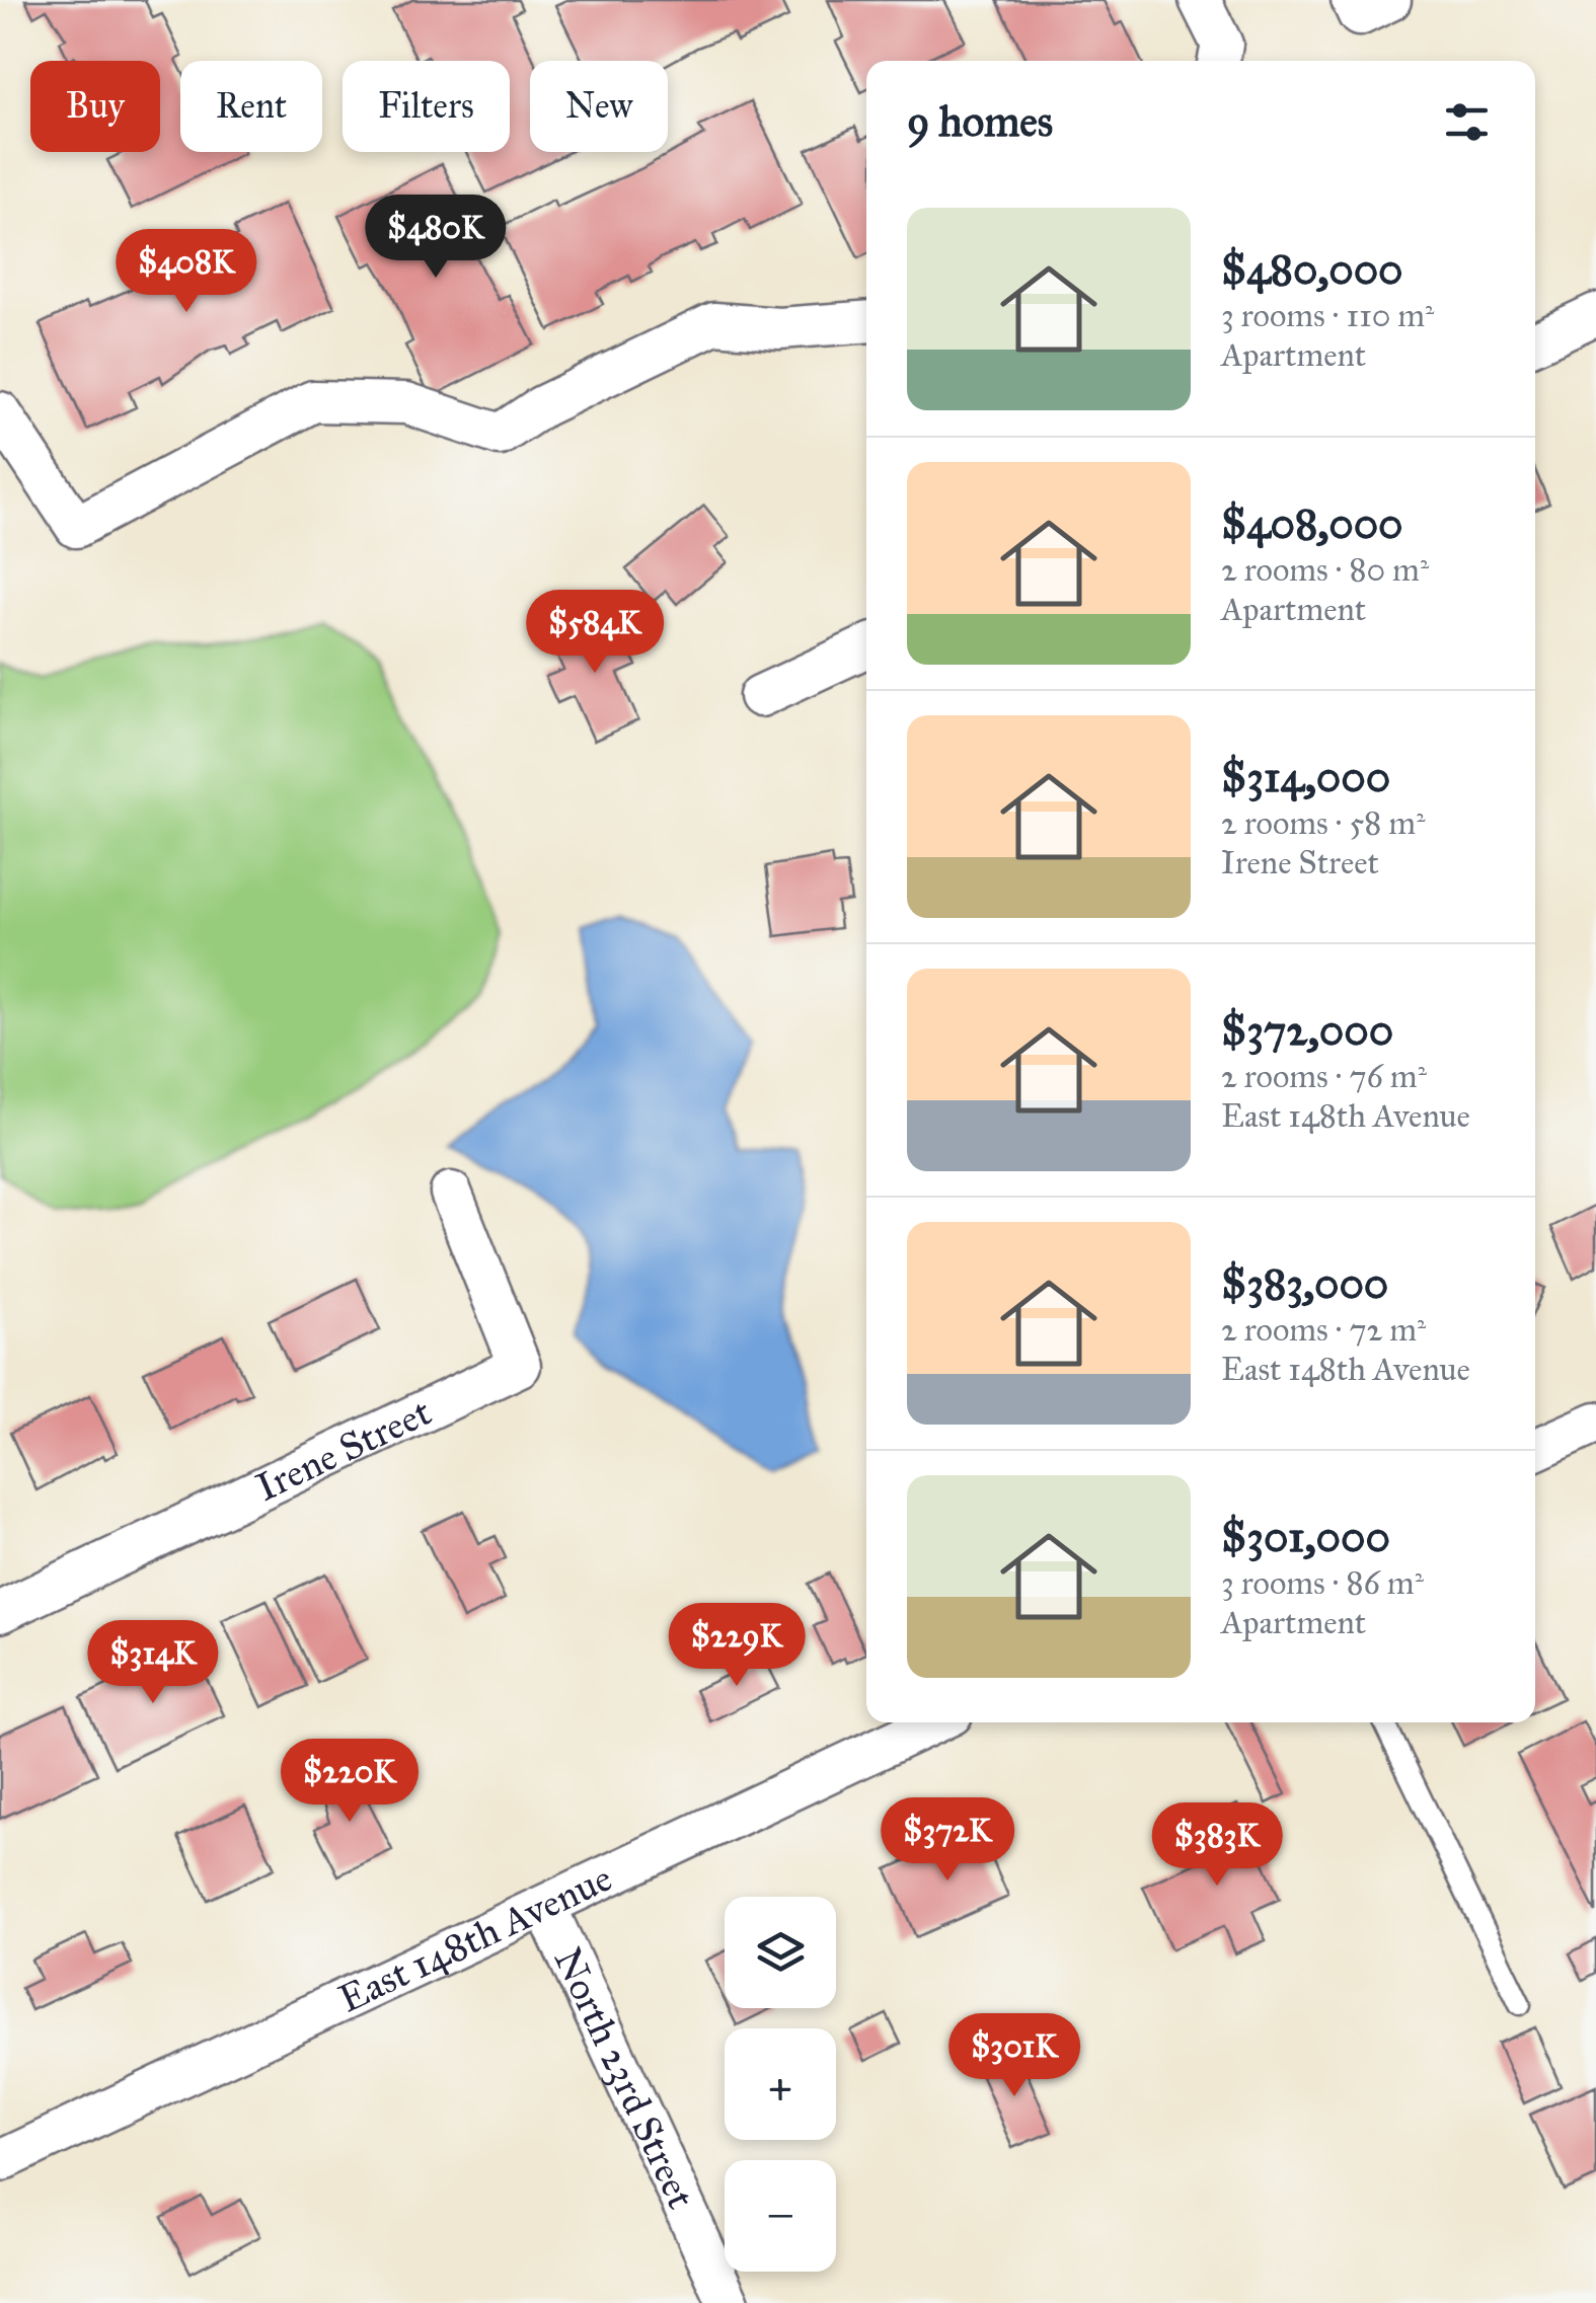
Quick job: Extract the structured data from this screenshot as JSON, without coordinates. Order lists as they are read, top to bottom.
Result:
{
  "streets": {
    "street": ["Irene Street", "East 148th Avenue", "North 23rd Street"]
  },
  "crossings": [
    ["East 148th Avenue", "North 23rd Street"]
  ],
  "page": {
    "chip": [
      "Buy",
      "Rent",
      "Filters",
      "New"
    ],
    "heading": "9 homes",
    "list": [
      {
        "name": "$480,000",
        "note": "3 rooms · 110 m² · Apartment"
      },
      {
        "name": "$408,000",
        "note": "2 rooms · 80 m² · Apartment"
      },
      {
        "name": "$314,000",
        "note": "2 rooms · 58 m² · Irene Street"
      },
      {
        "name": "$372,000",
        "note": "2 rooms · 76 m² · East 148th Avenue"
      },
      {
        "name": "$383,000",
        "note": "2 rooms · 72 m² · East 148th Avenue"
      },
      {
        "name": "$301,000",
        "note": "3 rooms · 86 m² · Apartment"
      }
    ],
    "price": [
      "$480K",
      "$408K",
      "$584K",
      "$229K",
      "$314K",
      "$220K",
      "$372K",
      "$383K",
      "$301K"
    ],
    "map_buttons": ["+", "−"]
  }
}
